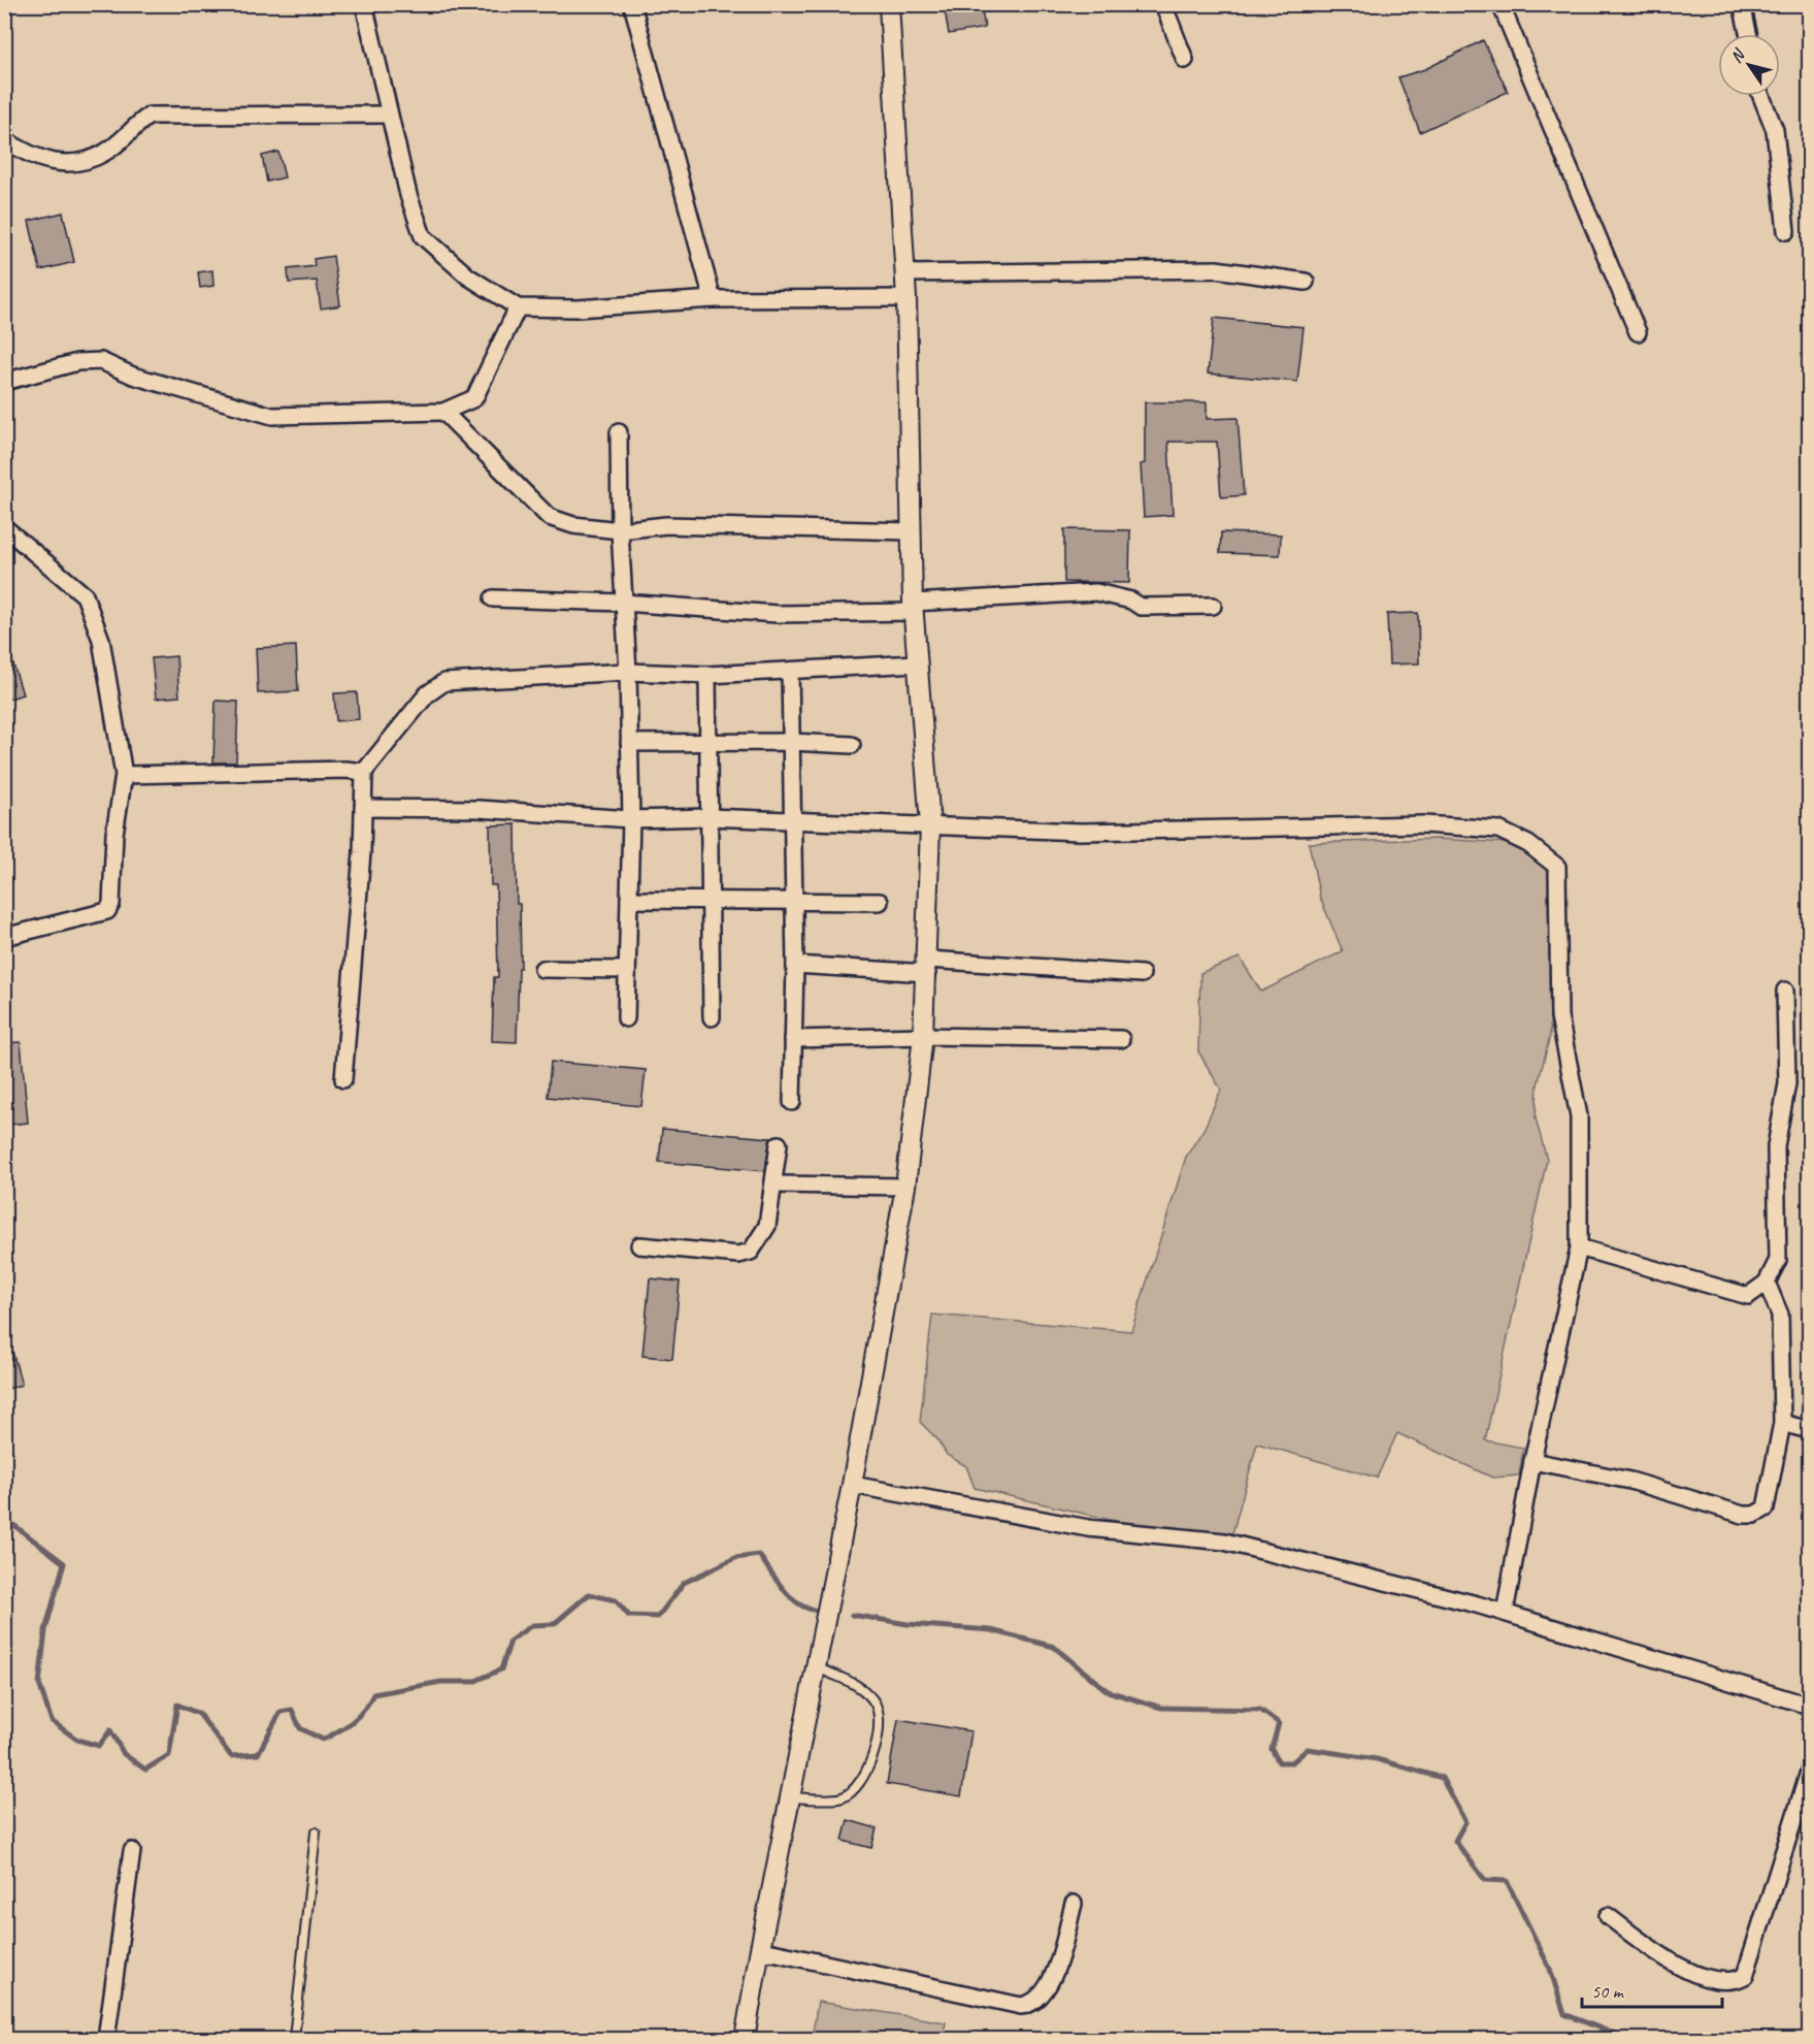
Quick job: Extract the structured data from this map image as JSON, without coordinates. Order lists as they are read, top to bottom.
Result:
{
  "scale_bar": "50 m",
  "north": "top left"
}
